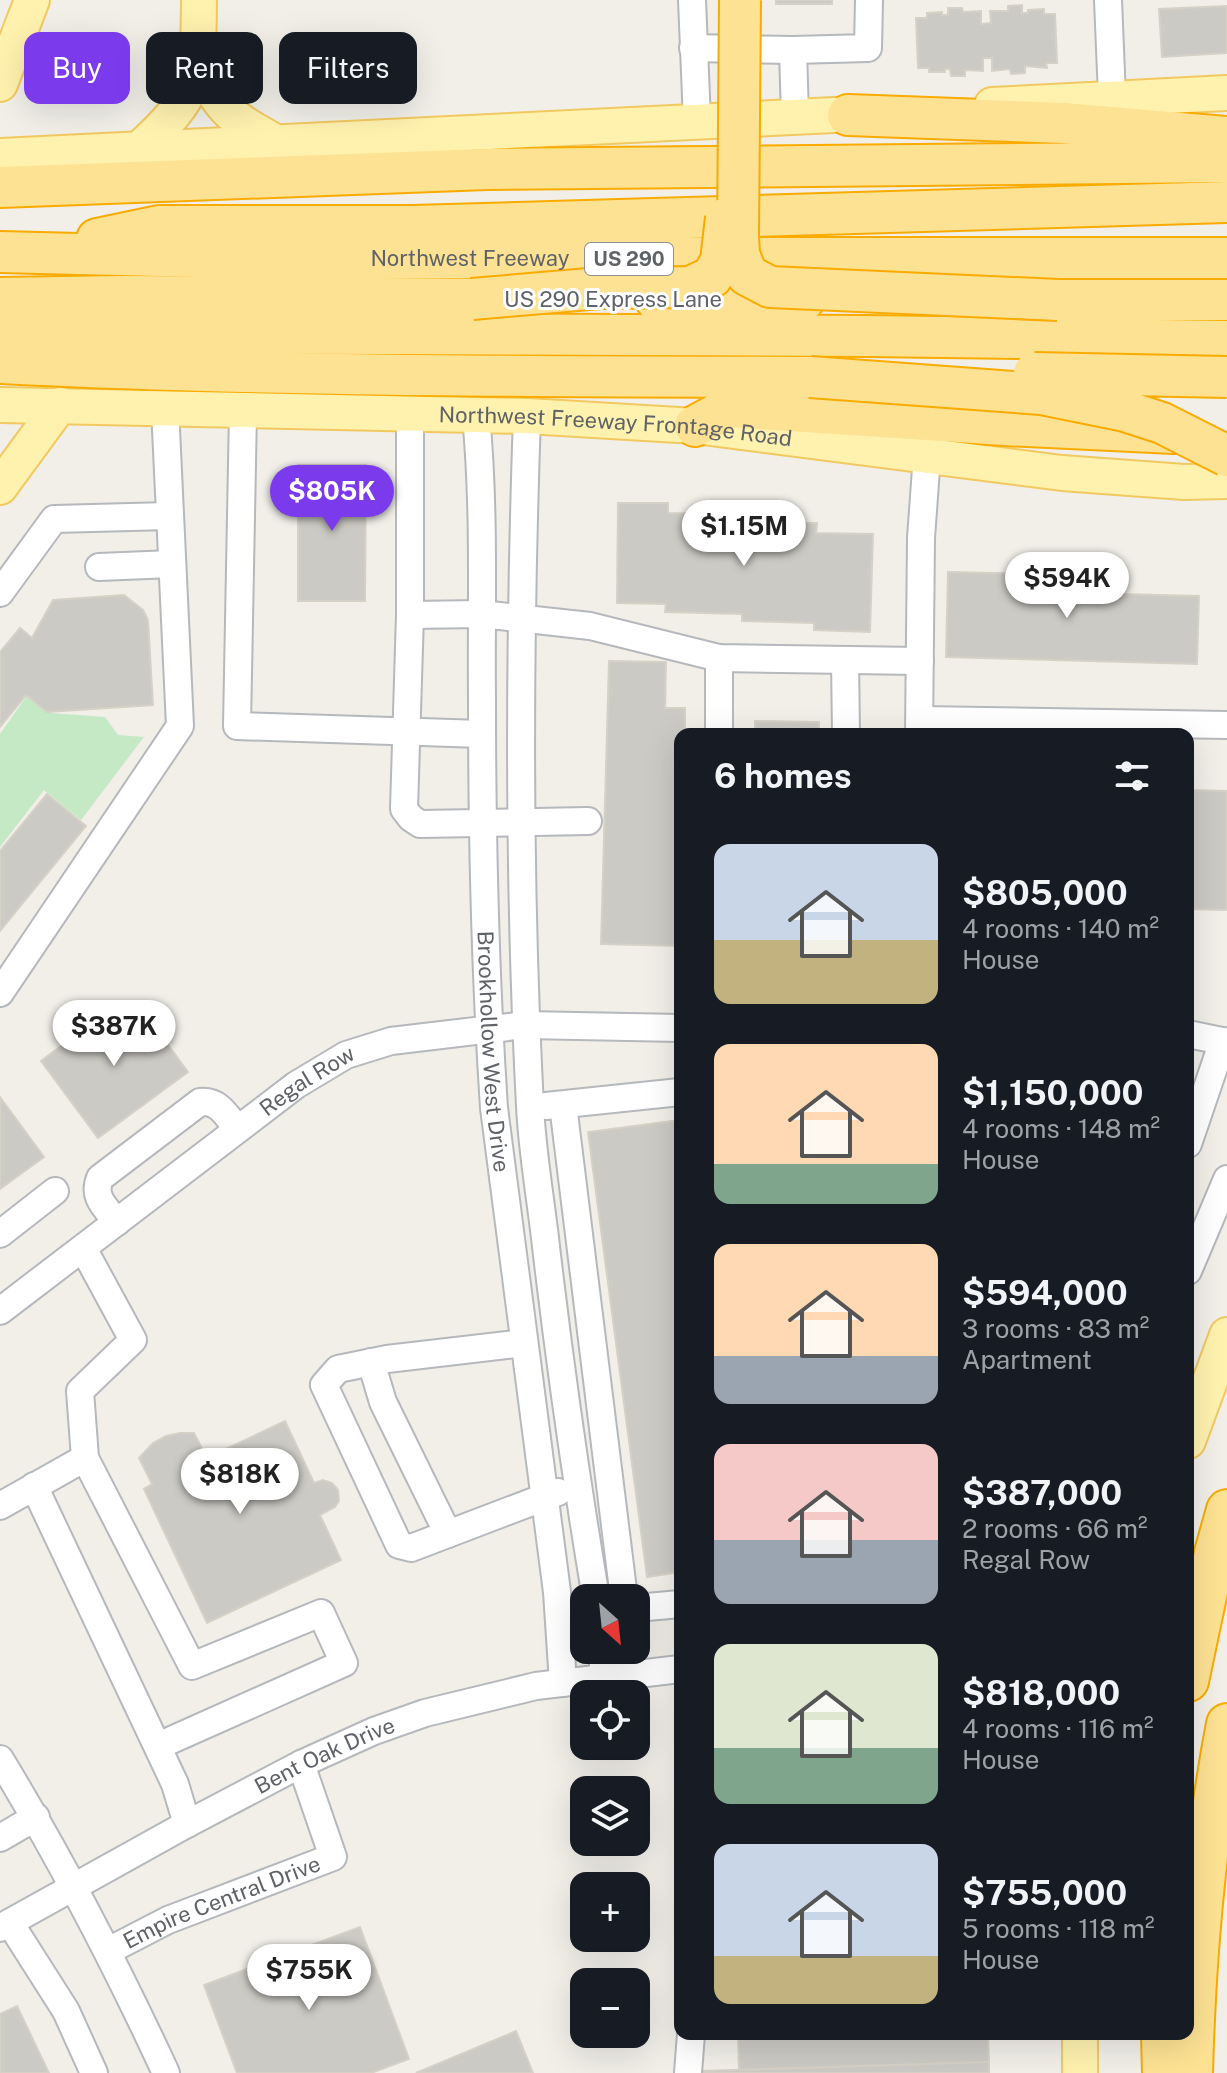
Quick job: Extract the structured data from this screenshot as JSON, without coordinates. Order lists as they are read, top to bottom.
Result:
{
  "streets": {
    "highway": ["Northwest Freeway", "US 290", "US 290 Express Lane"],
    "main road": ["Northwest Freeway Frontage Road"],
    "street": [
      "Brookhollow West Drive",
      "Regal Row",
      "Bent Oak Drive",
      "Empire Central Drive"
    ]
  },
  "crossings": [
    ["Northwest Freeway Frontage Road", "Brookhollow West Drive"],
    ["Brookhollow West Drive", "Regal Row"],
    ["Brookhollow West Drive", "Bent Oak Drive"],
    ["Bent Oak Drive", "Empire Central Drive"]
  ],
  "north": "bottom right",
  "page": {
    "chip": ["Buy", "Rent", "Filters"],
    "price": [
      "$805K",
      "$1.15M",
      "$594K",
      "$387K",
      "$818K",
      "$755K"
    ],
    "heading": "6 homes",
    "list": [
      {
        "name": "$805,000",
        "note": "4 rooms · 140 m² · House"
      },
      {
        "name": "$1,150,000",
        "note": "4 rooms · 148 m² · House"
      },
      {
        "name": "$594,000",
        "note": "3 rooms · 83 m² · Apartment"
      },
      {
        "name": "$387,000",
        "note": "2 rooms · 66 m² · Regal Row"
      },
      {
        "name": "$818,000",
        "note": "4 rooms · 116 m² · House"
      },
      {
        "name": "$755,000",
        "note": "5 rooms · 118 m² · House"
      }
    ],
    "map_buttons": ["+", "−"]
  }
}
